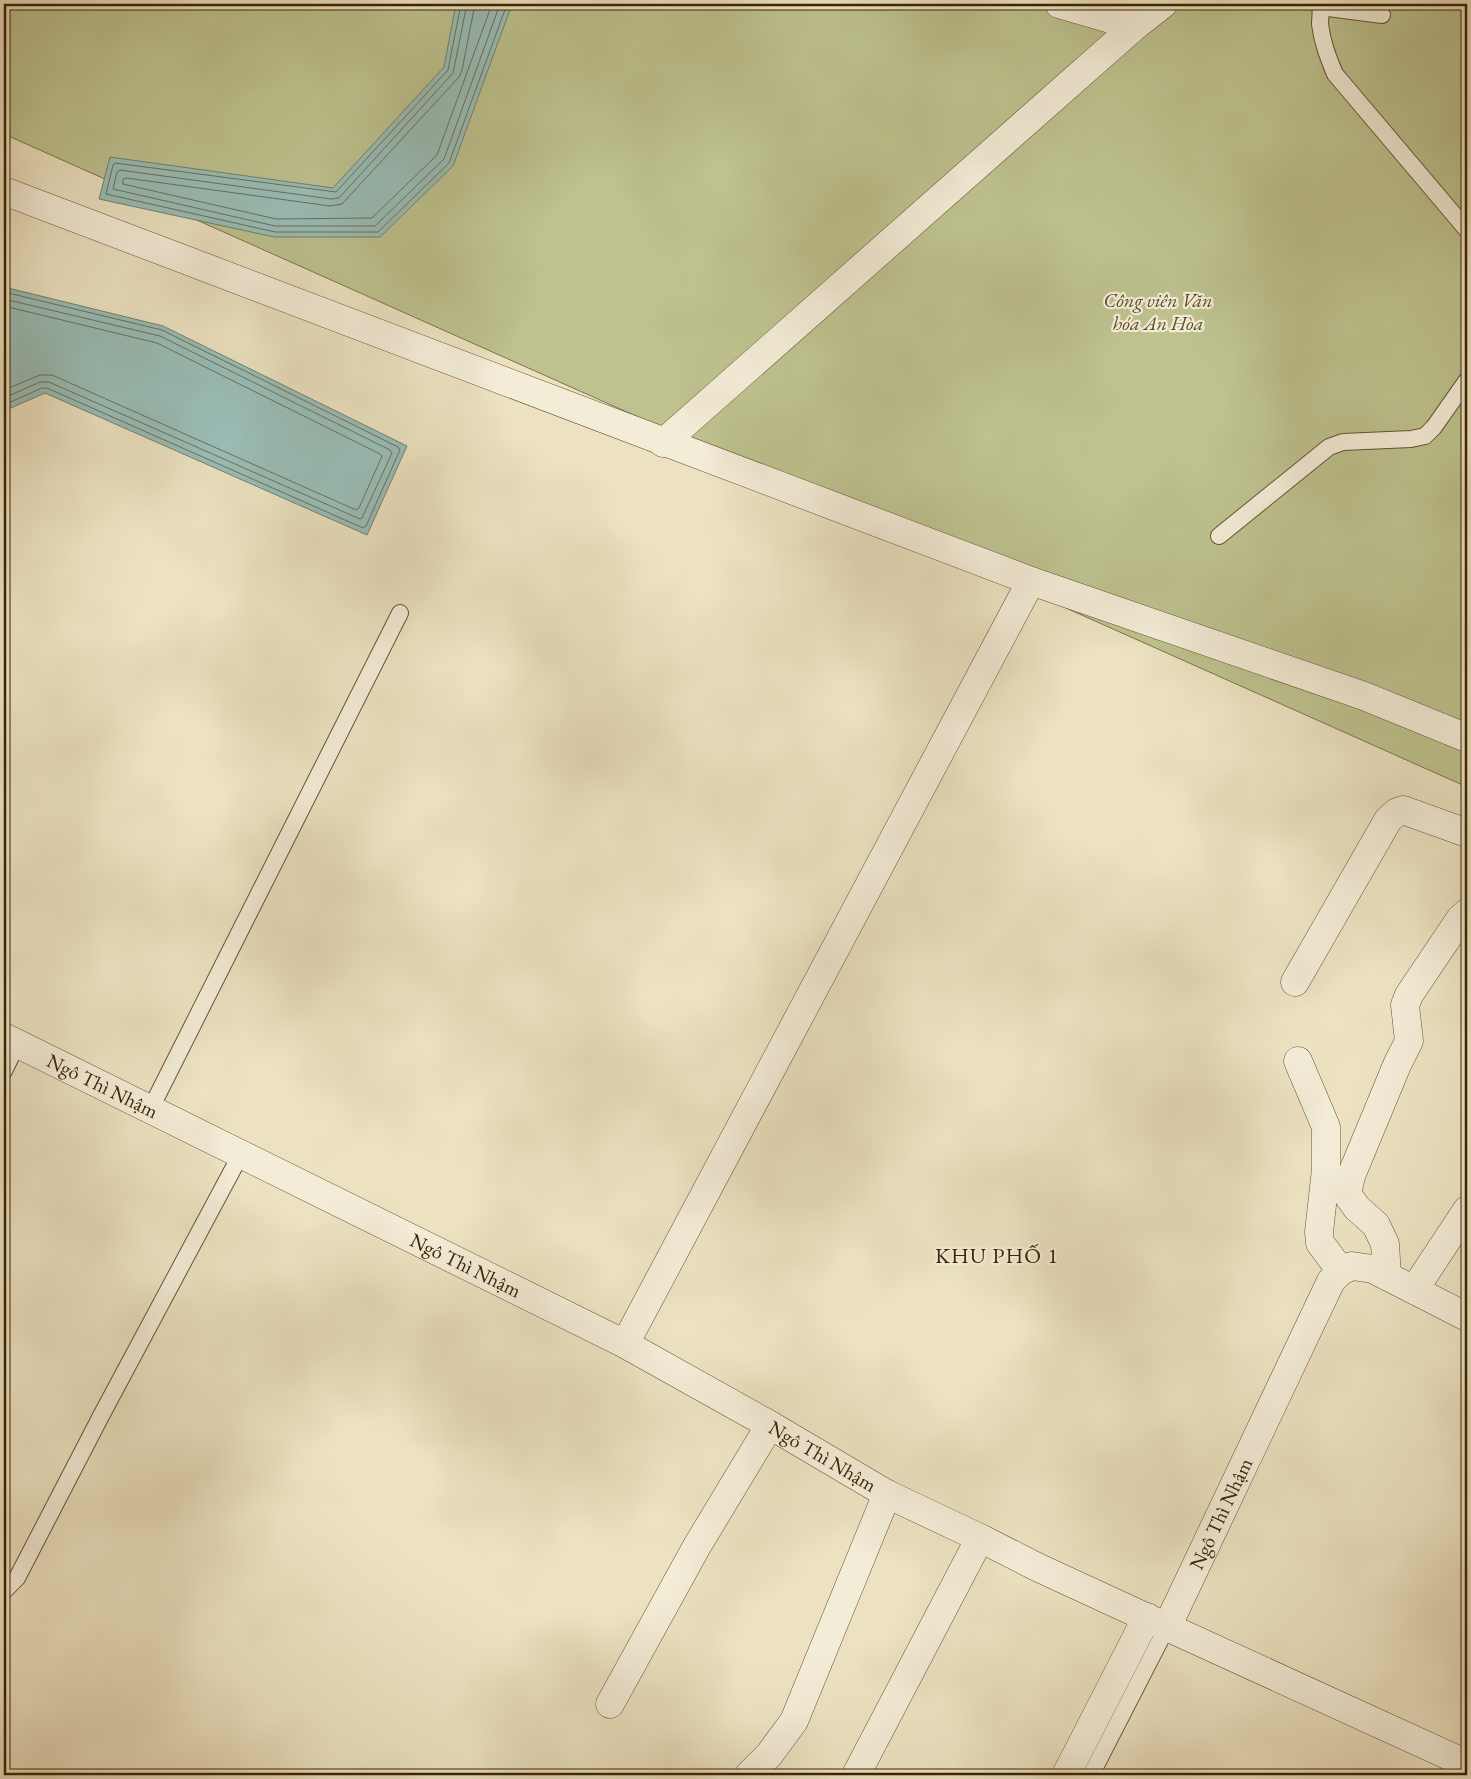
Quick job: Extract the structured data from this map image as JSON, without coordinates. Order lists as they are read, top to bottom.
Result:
{
  "streets": {
    "street": ["Ngô Thì Nhậm"]
  },
  "districts": ["KHU PHỐ 1"],
  "parks": ["Công viên Văn hóa An Hòa"]
}
